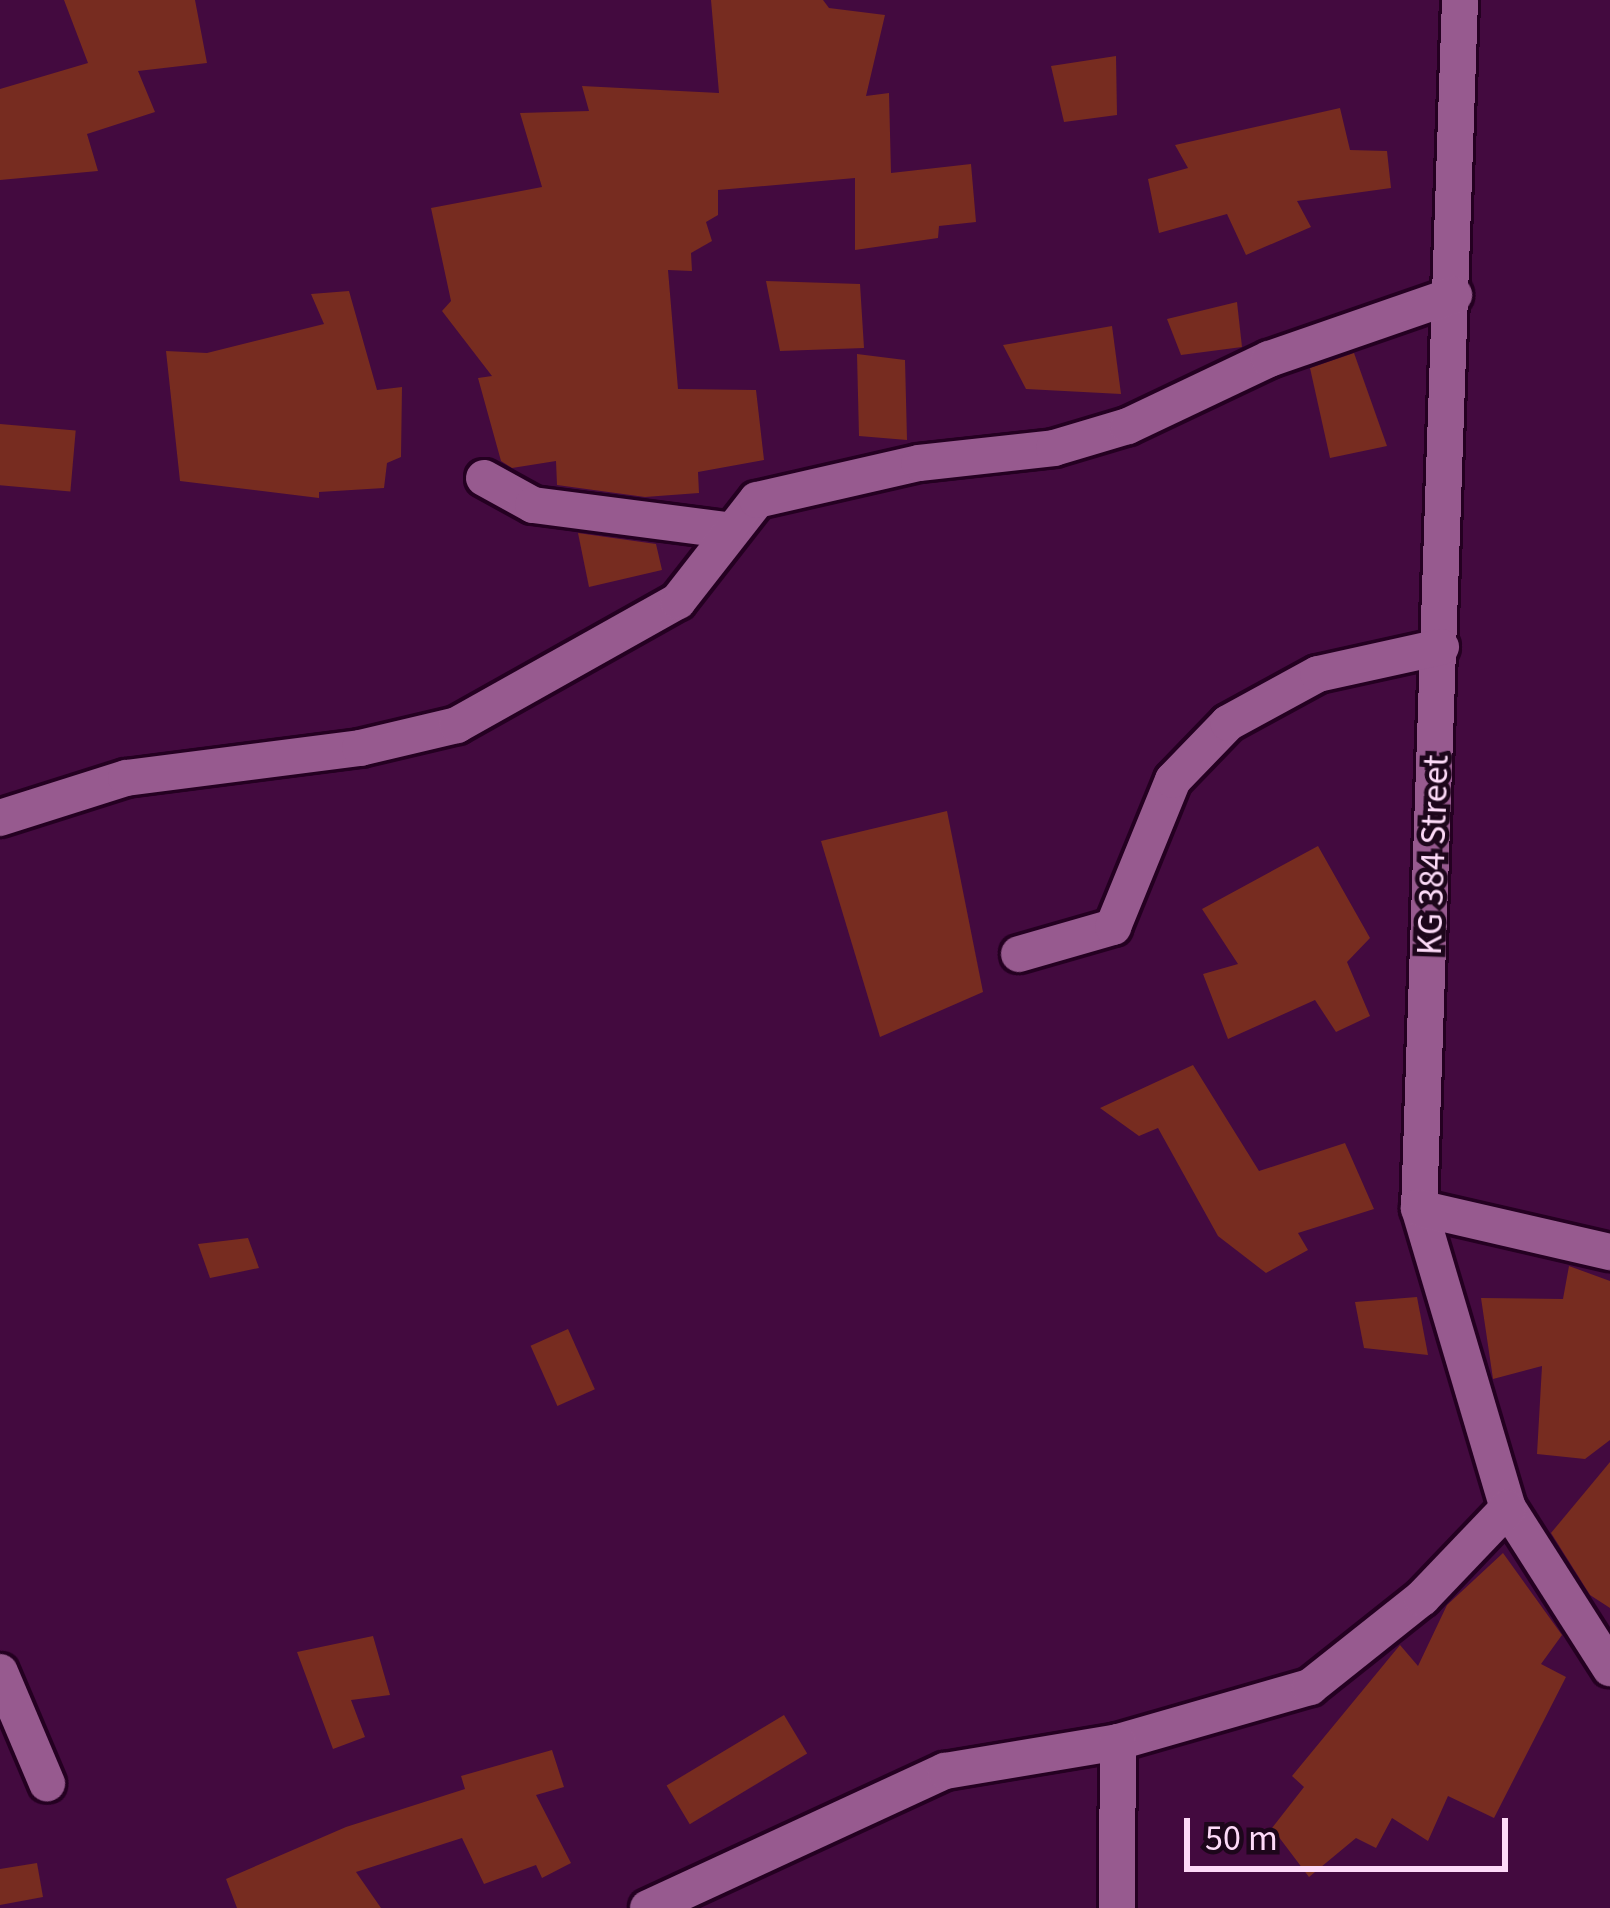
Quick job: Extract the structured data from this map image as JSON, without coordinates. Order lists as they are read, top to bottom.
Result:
{
  "streets": {
    "street": ["KG 384 Street"]
  },
  "scale_bar": "50 m"
}
